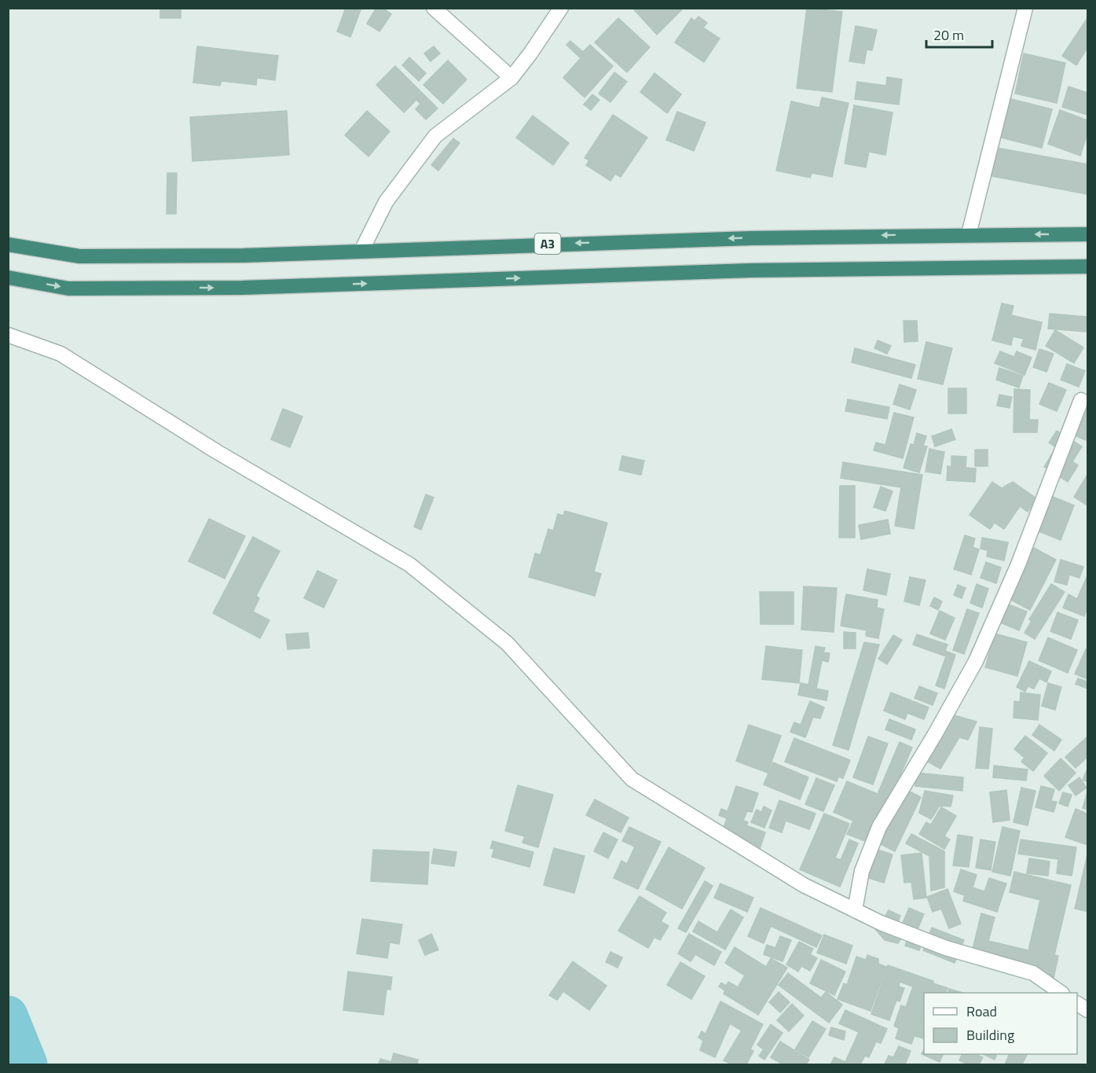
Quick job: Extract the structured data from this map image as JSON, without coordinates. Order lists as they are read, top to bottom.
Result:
{
  "streets": {
    "highway": ["A3"]
  },
  "legend": ["Road", "Building"],
  "scale_bar": "20 m"
}
